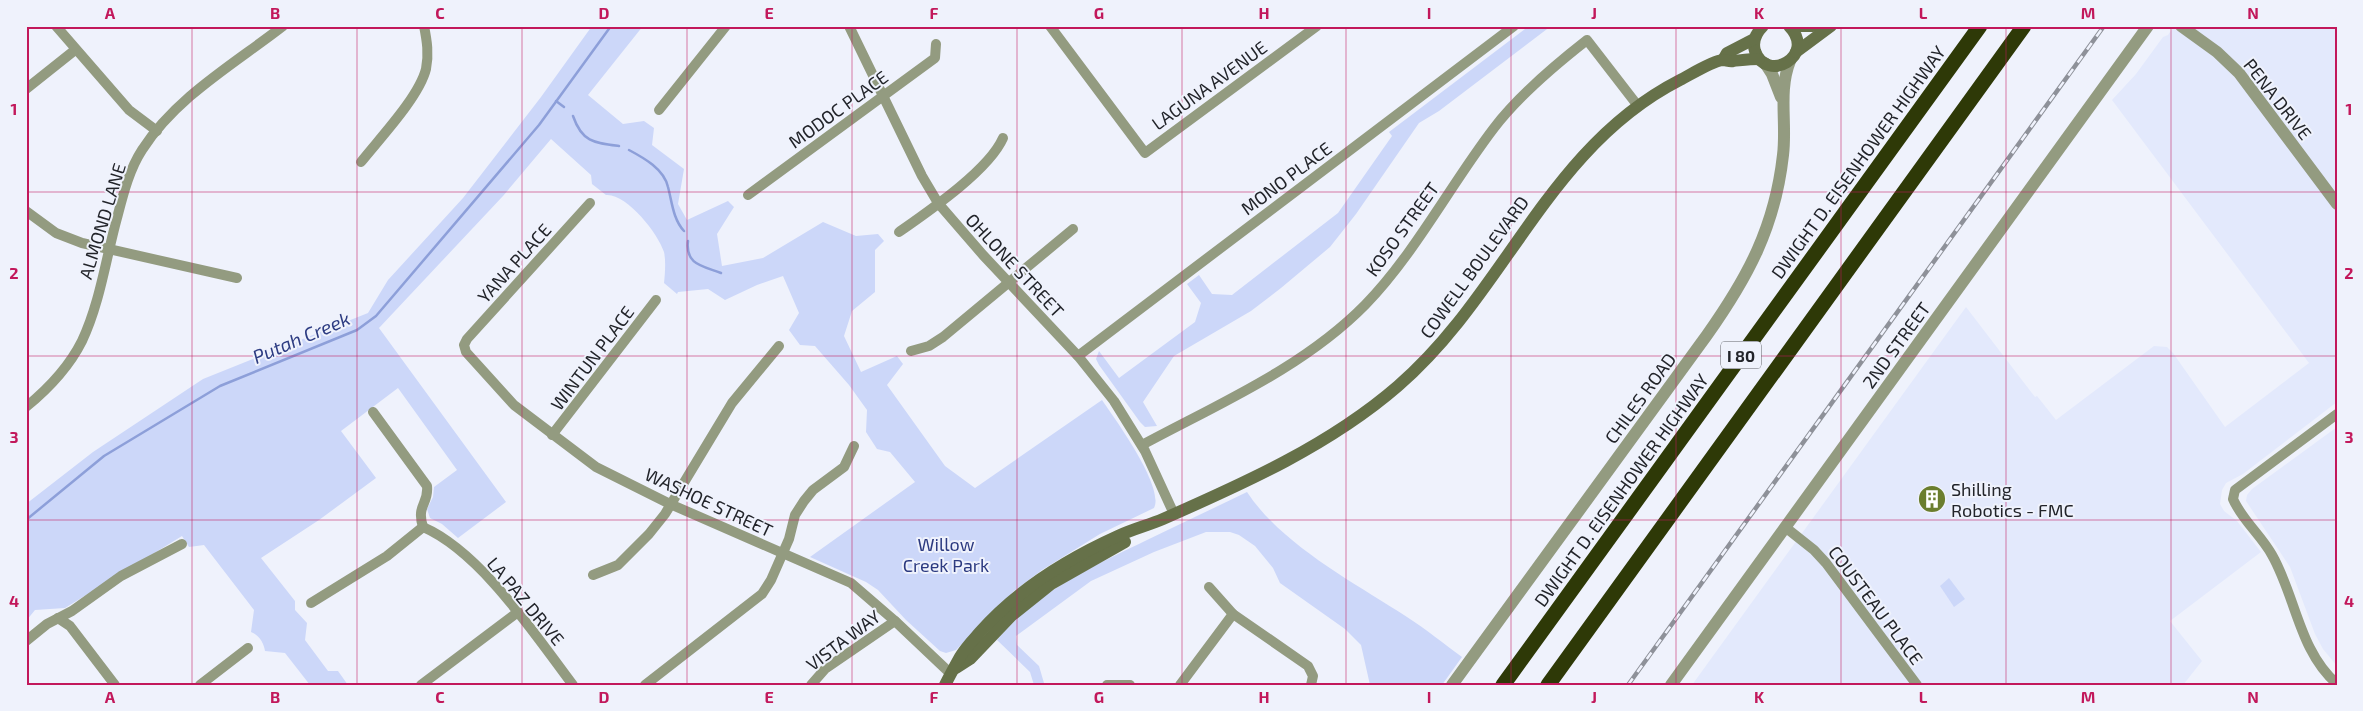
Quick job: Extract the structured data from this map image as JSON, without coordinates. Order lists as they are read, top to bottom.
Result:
{
  "streets": {
    "highway": ["DWIGHT D. EISENHOWER HIGHWAY", "I 80"],
    "main road": ["COWELL BOULEVARD"],
    "street": [
      "LAGUNA AVENUE",
      "PENA DRIVE",
      "MODOC PLACE",
      "MONO PLACE",
      "ALMOND LANE",
      "KOSO STREET",
      "YANA PLACE",
      "OHLONE STREET",
      "2ND STREET",
      "WINTUN PLACE",
      "CHILES ROAD",
      "WASHOE STREET",
      "LA PAZ DRIVE",
      "COUSTEAU PLACE",
      "VISTA WAY"
    ]
  },
  "crossings": [
    ["MODOC PLACE", "OHLONE STREET"],
    ["MONO PLACE", "OHLONE STREET"],
    ["KOSO STREET", "OHLONE STREET"],
    ["KOSO STREET", "COWELL BOULEVARD"],
    ["YANA PLACE", "WASHOE STREET"],
    ["OHLONE STREET", "COWELL BOULEVARD"],
    ["COWELL BOULEVARD", "WASHOE STREET"],
    ["2ND STREET", "COUSTEAU PLACE"],
    ["WINTUN PLACE", "WASHOE STREET"],
    ["WASHOE STREET", "VISTA WAY"]
  ],
  "water": ["Putah Creek"],
  "parks": ["Willow Creek Park"],
  "places": {
    "building": ["Shilling Robotics - FMC"]
  },
  "grid": {
    "columns": [
      "A",
      "B",
      "C",
      "D",
      "E",
      "F",
      "G",
      "H",
      "I",
      "J",
      "K",
      "L",
      "M",
      "N"
    ],
    "rows": [
      "1",
      "2",
      "3",
      "4"
    ]
  }
}
